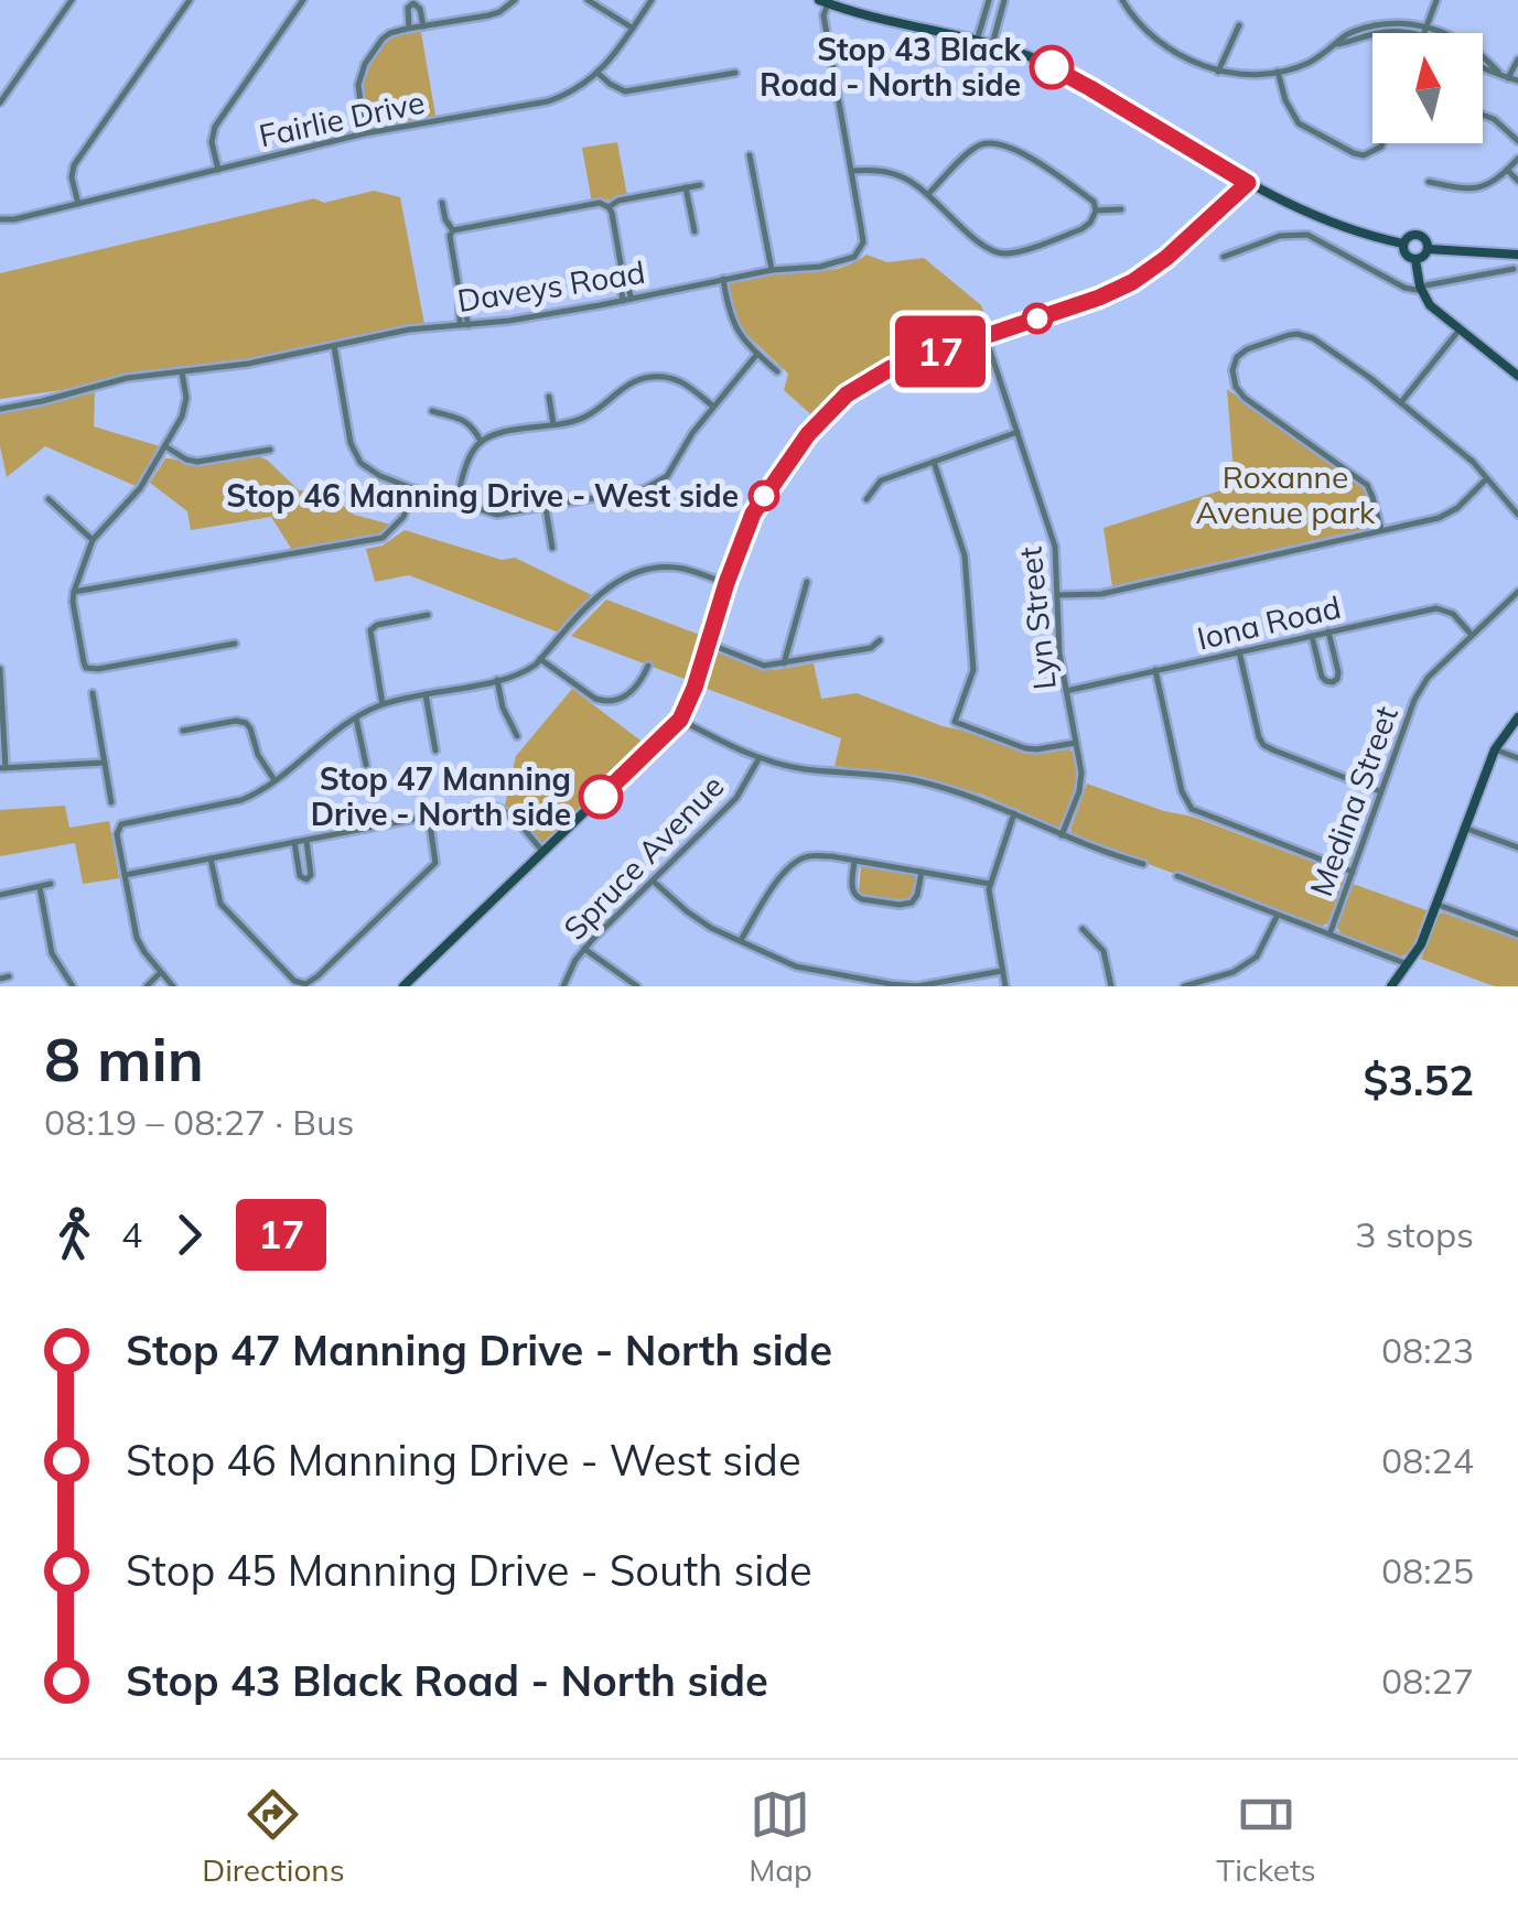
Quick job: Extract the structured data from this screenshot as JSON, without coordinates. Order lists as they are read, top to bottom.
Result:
{
  "streets": {
    "street": [
      "Fairlie Drive",
      "Daveys Road",
      "Lyn Street",
      "Iona Road",
      "Medina Street",
      "Spruce Avenue"
    ]
  },
  "crossings": [
    ["Lyn Street", "Iona Road"],
    ["Iona Road", "Medina Street"]
  ],
  "parks": ["Roxanne Avenue park"],
  "places": ["Stop 43 Black Road - North side", "Stop 46 Manning Drive - West side", "Stop 47 Manning Drive - North side"],
  "lines": ["bus line 17"],
  "north": "top",
  "page": {
    "on_map": "17",
    "heading": ["8 min", "08:19 – 08:27 · Bus", "$3.52"],
    "legs": ["4", "17", "3 stops"],
    "list": [
      {
        "name": "Stop 47 Manning Drive - North side",
        "value": "08:23"
      },
      {
        "name": "Stop 46 Manning Drive - West side",
        "value": "08:24"
      },
      {
        "name": "Stop 45 Manning Drive - South side",
        "value": "08:25"
      },
      {
        "name": "Stop 43 Black Road - North side",
        "value": "08:27"
      }
    ],
    "tabs": ["Directions", "Map", "Tickets"]
  }
}
